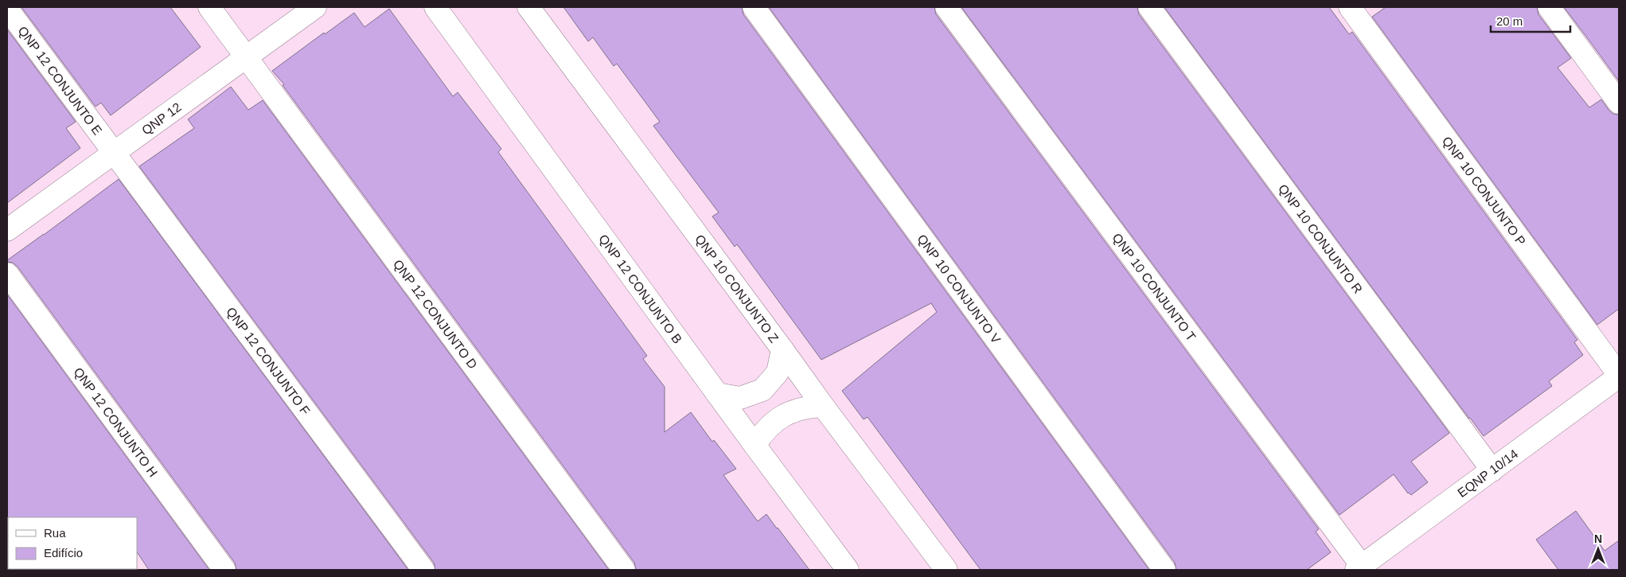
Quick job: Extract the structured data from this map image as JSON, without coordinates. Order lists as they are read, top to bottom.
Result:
{
  "streets": {
    "street": [
      "QNP 12 CONJUNTO E",
      "QNP 12",
      "QNP 10 CONJUNTO P",
      "QNP 10 CONJUNTO R",
      "QNP 10 CONJUNTO T",
      "QNP 10 CONJUNTO Z",
      "QNP 10 CONJUNTO V",
      "QNP 12 CONJUNTO B",
      "QNP 12 CONJUNTO D",
      "QNP 12 CONJUNTO F",
      "QNP 12 CONJUNTO H",
      "EQNP 10/14"
    ]
  },
  "crossings": [
    ["QNP 12 CONJUNTO E", "QNP 12"],
    ["QNP 12 CONJUNTO E", "QNP 12 CONJUNTO F"],
    ["QNP 12", "QNP 12 CONJUNTO D"],
    ["QNP 12", "QNP 12 CONJUNTO F"],
    ["QNP 10 CONJUNTO P", "EQNP 10/14"],
    ["QNP 10 CONJUNTO R", "EQNP 10/14"],
    ["QNP 10 CONJUNTO T", "EQNP 10/14"]
  ],
  "legend": ["Rua", "Edifício"],
  "scale_bar": "20 m",
  "north": "top"
}
